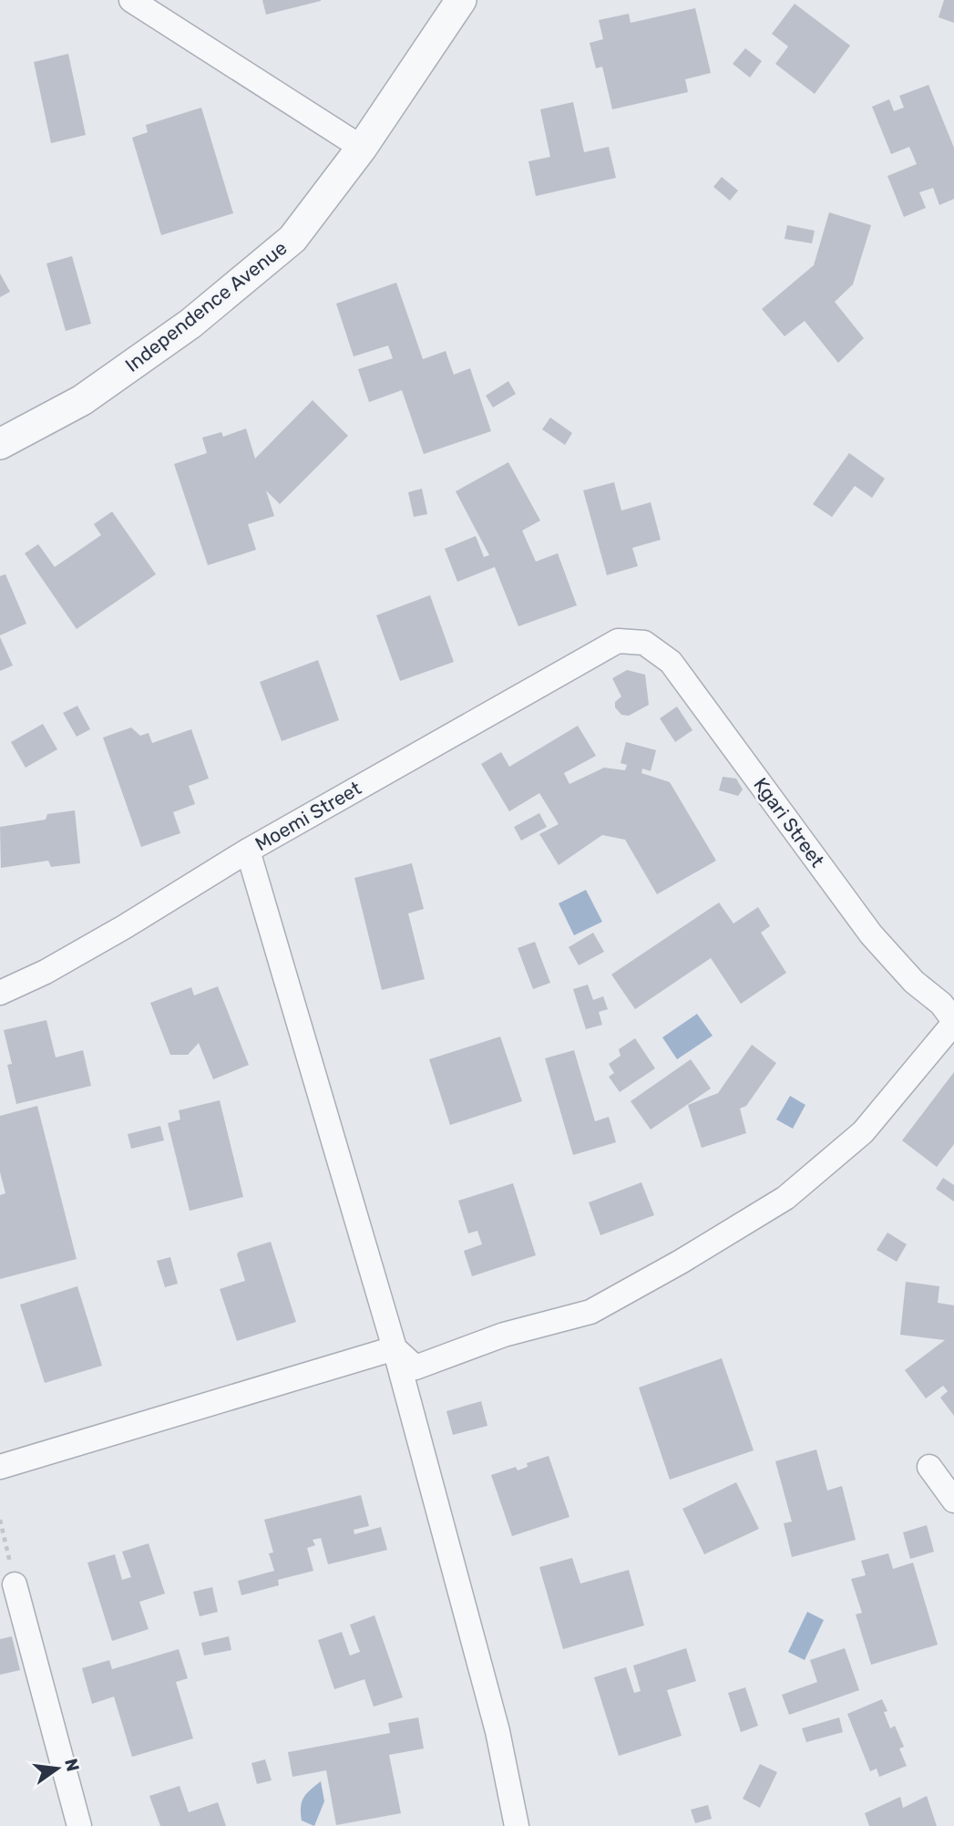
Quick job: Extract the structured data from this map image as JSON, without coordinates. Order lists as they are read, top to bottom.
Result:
{
  "streets": {
    "street": ["Independence Avenue", "Moemi Street", "Kgari Street"]
  },
  "crossings": [
    ["Moemi Street", "Kgari Street"]
  ],
  "north": "right"
}
